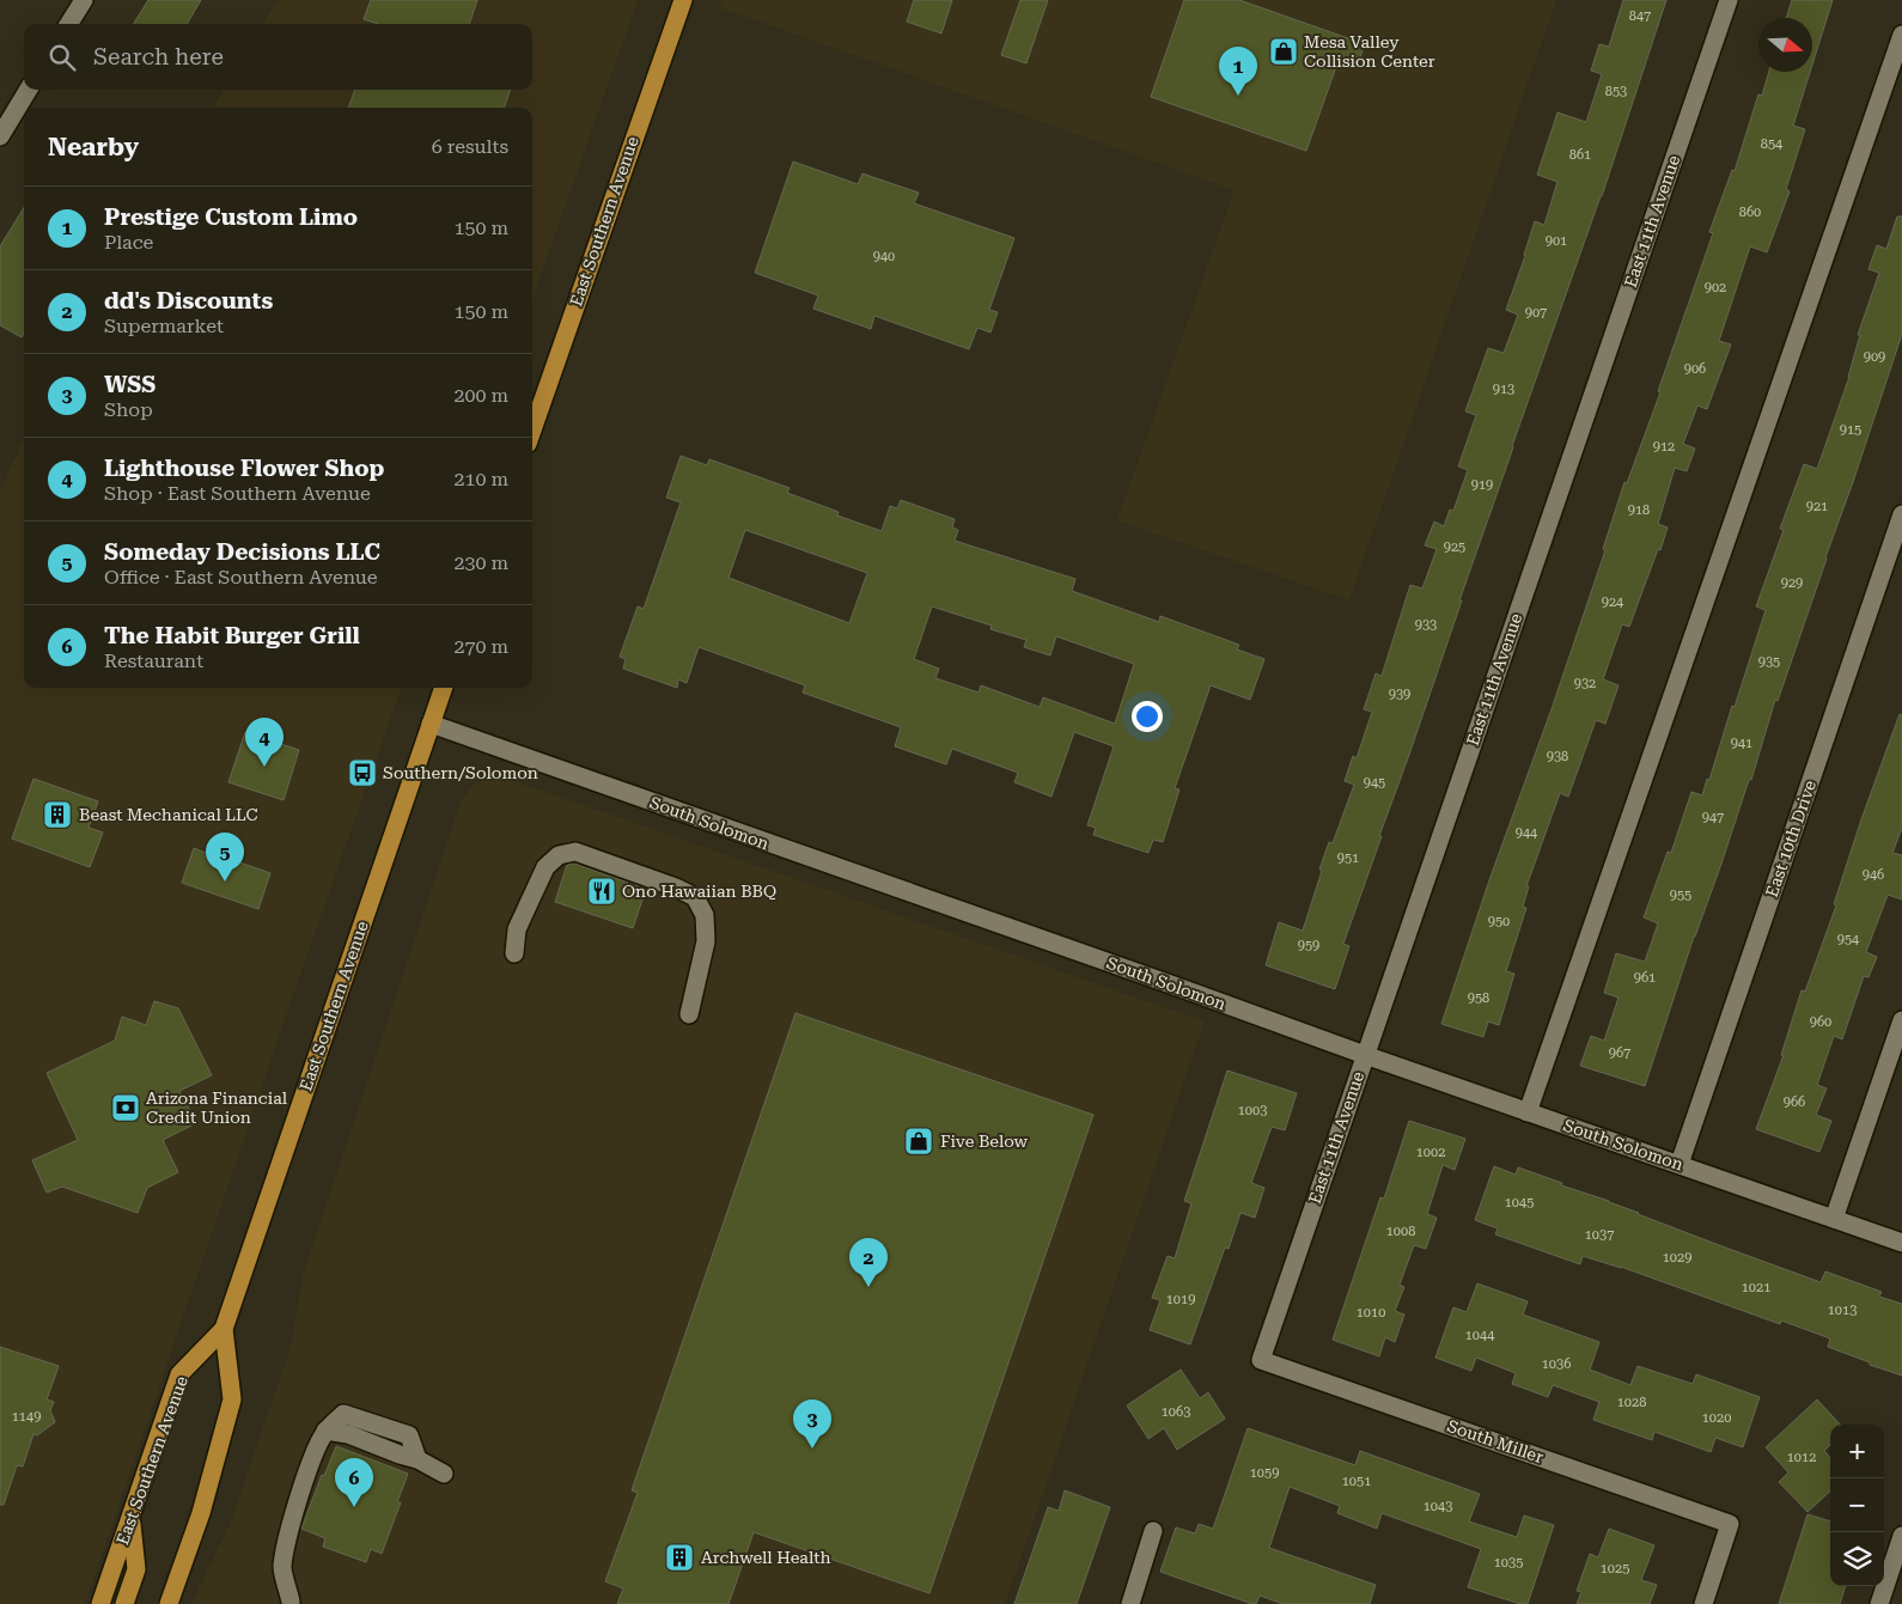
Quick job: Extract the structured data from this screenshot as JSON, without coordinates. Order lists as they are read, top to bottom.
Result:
{
  "streets": {
    "main road": ["East Southern Avenue"],
    "street": [
      "East 11th Avenue",
      "South Solomon",
      "East 10th Drive",
      "South Miller"
    ]
  },
  "crossings": [
    ["East Southern Avenue", "South Solomon"],
    ["East 11th Avenue", "South Solomon"],
    ["East 11th Avenue", "South Miller"],
    ["South Solomon", "East 10th Drive"]
  ],
  "places": {
    "shop": ["Mesa Valley Collision Center", "Five Below"],
    "bus stop": ["Southern/Solomon"],
    "building": ["Beast Mechanical LLC", "Archwell Health"],
    "restaurant": ["Ono Hawaiian BBQ"],
    "bank": ["Arizona Financial Credit Union"]
  },
  "house_numbers": [
    "847",
    "853",
    "854",
    "861",
    "860",
    "901",
    "940",
    "902",
    "907",
    "909",
    "906",
    "913",
    "915",
    "912",
    "919",
    "921",
    "918",
    "925",
    "929",
    "924",
    "933",
    "935",
    "932",
    "939",
    "941",
    "938",
    "945",
    "947",
    "944",
    "951",
    "946",
    "955",
    "950",
    "954",
    "959",
    "961",
    "958",
    "960",
    "967",
    "966",
    "1003",
    "1002",
    "1045",
    "1008",
    "1037",
    "1029",
    "1021",
    "1019",
    "1013",
    "1010",
    "1044",
    "1036",
    "1028",
    "1063",
    "1149",
    "1020",
    "1012",
    "1059",
    "1051",
    "1043",
    "1035",
    "1025"
  ],
  "north": "right",
  "page": {
    "search": "Search here",
    "pins": [
      "1",
      "4",
      "5",
      "2",
      "3",
      "6"
    ],
    "heading": ["Nearby", "6 results"],
    "list": [
      {
        "mark": "1",
        "name": "Prestige Custom Limo",
        "note": "Place",
        "value": "150 m"
      },
      {
        "mark": "2",
        "name": "dd's Discounts",
        "note": "Supermarket",
        "value": "150 m"
      },
      {
        "mark": "3",
        "name": "WSS",
        "note": "Shop",
        "value": "200 m"
      },
      {
        "mark": "4",
        "name": "Lighthouse Flower Shop",
        "note": "Shop · East Southern Avenue",
        "value": "210 m"
      },
      {
        "mark": "5",
        "name": "Someday Decisions LLC",
        "note": "Office · East Southern Avenue",
        "value": "230 m"
      },
      {
        "mark": "6",
        "name": "The Habit Burger Grill",
        "note": "Restaurant",
        "value": "270 m"
      }
    ],
    "map_buttons": ["+", "−"]
  }
}
